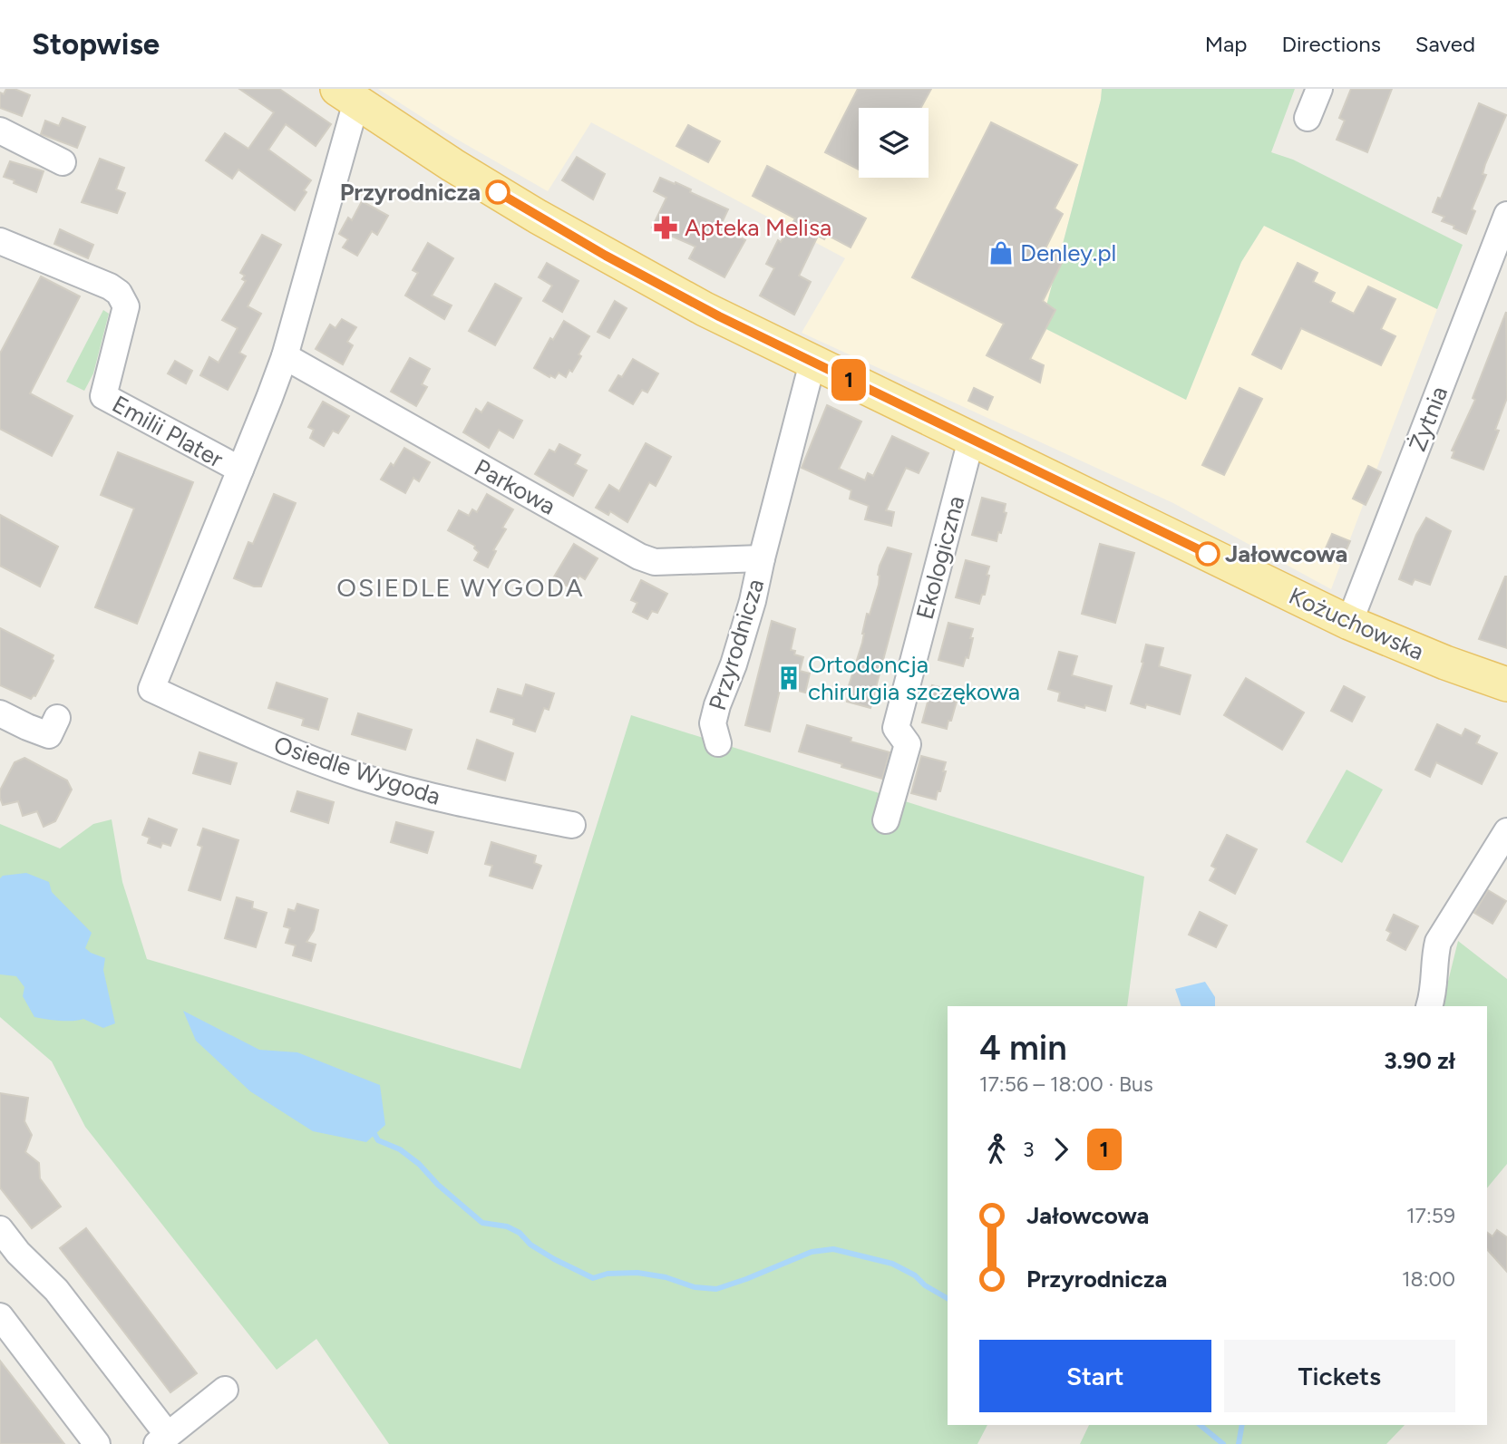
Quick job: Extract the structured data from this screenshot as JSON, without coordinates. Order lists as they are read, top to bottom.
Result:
{
  "streets": {
    "main road": ["Kożuchowska"],
    "street": [
      "Żytnia",
      "Emilii Plater",
      "Parkowa",
      "Ekologiczna",
      "Przyrodnicza",
      "Osiedle Wygoda"
    ]
  },
  "crossings": [
    ["Żytnia", "Kożuchowska"],
    ["Emilii Plater", "Parkowa"],
    ["Emilii Plater", "Kożuchowska"],
    ["Emilii Plater", "Osiedle Wygoda"],
    ["Parkowa", "Przyrodnicza"],
    ["Ekologiczna", "Kożuchowska"],
    ["Kożuchowska", "Przyrodnicza"]
  ],
  "districts": ["OSIEDLE WYGODA"],
  "places": {
    "other": ["Przyrodnicza", "Jałowcowa"],
    "pharmacy": ["Apteka Melisa"],
    "shop": ["Denley.pl"],
    "building": ["Ortodoncja chirurgia szczękowa"]
  },
  "lines": ["bus line 1"],
  "page": {
    "header": "Stopwise",
    "nav": ["Map", "Directions", "Saved"],
    "on_map": "1",
    "heading": ["4 min", "17:56 – 18:00 · Bus", "3.90 zł"],
    "legs": ["3", "1"],
    "list": [
      {
        "name": "Jałowcowa",
        "value": "17:59"
      },
      {
        "name": "Przyrodnicza",
        "value": "18:00"
      }
    ],
    "buttons": ["Start", "Tickets"]
  }
}
